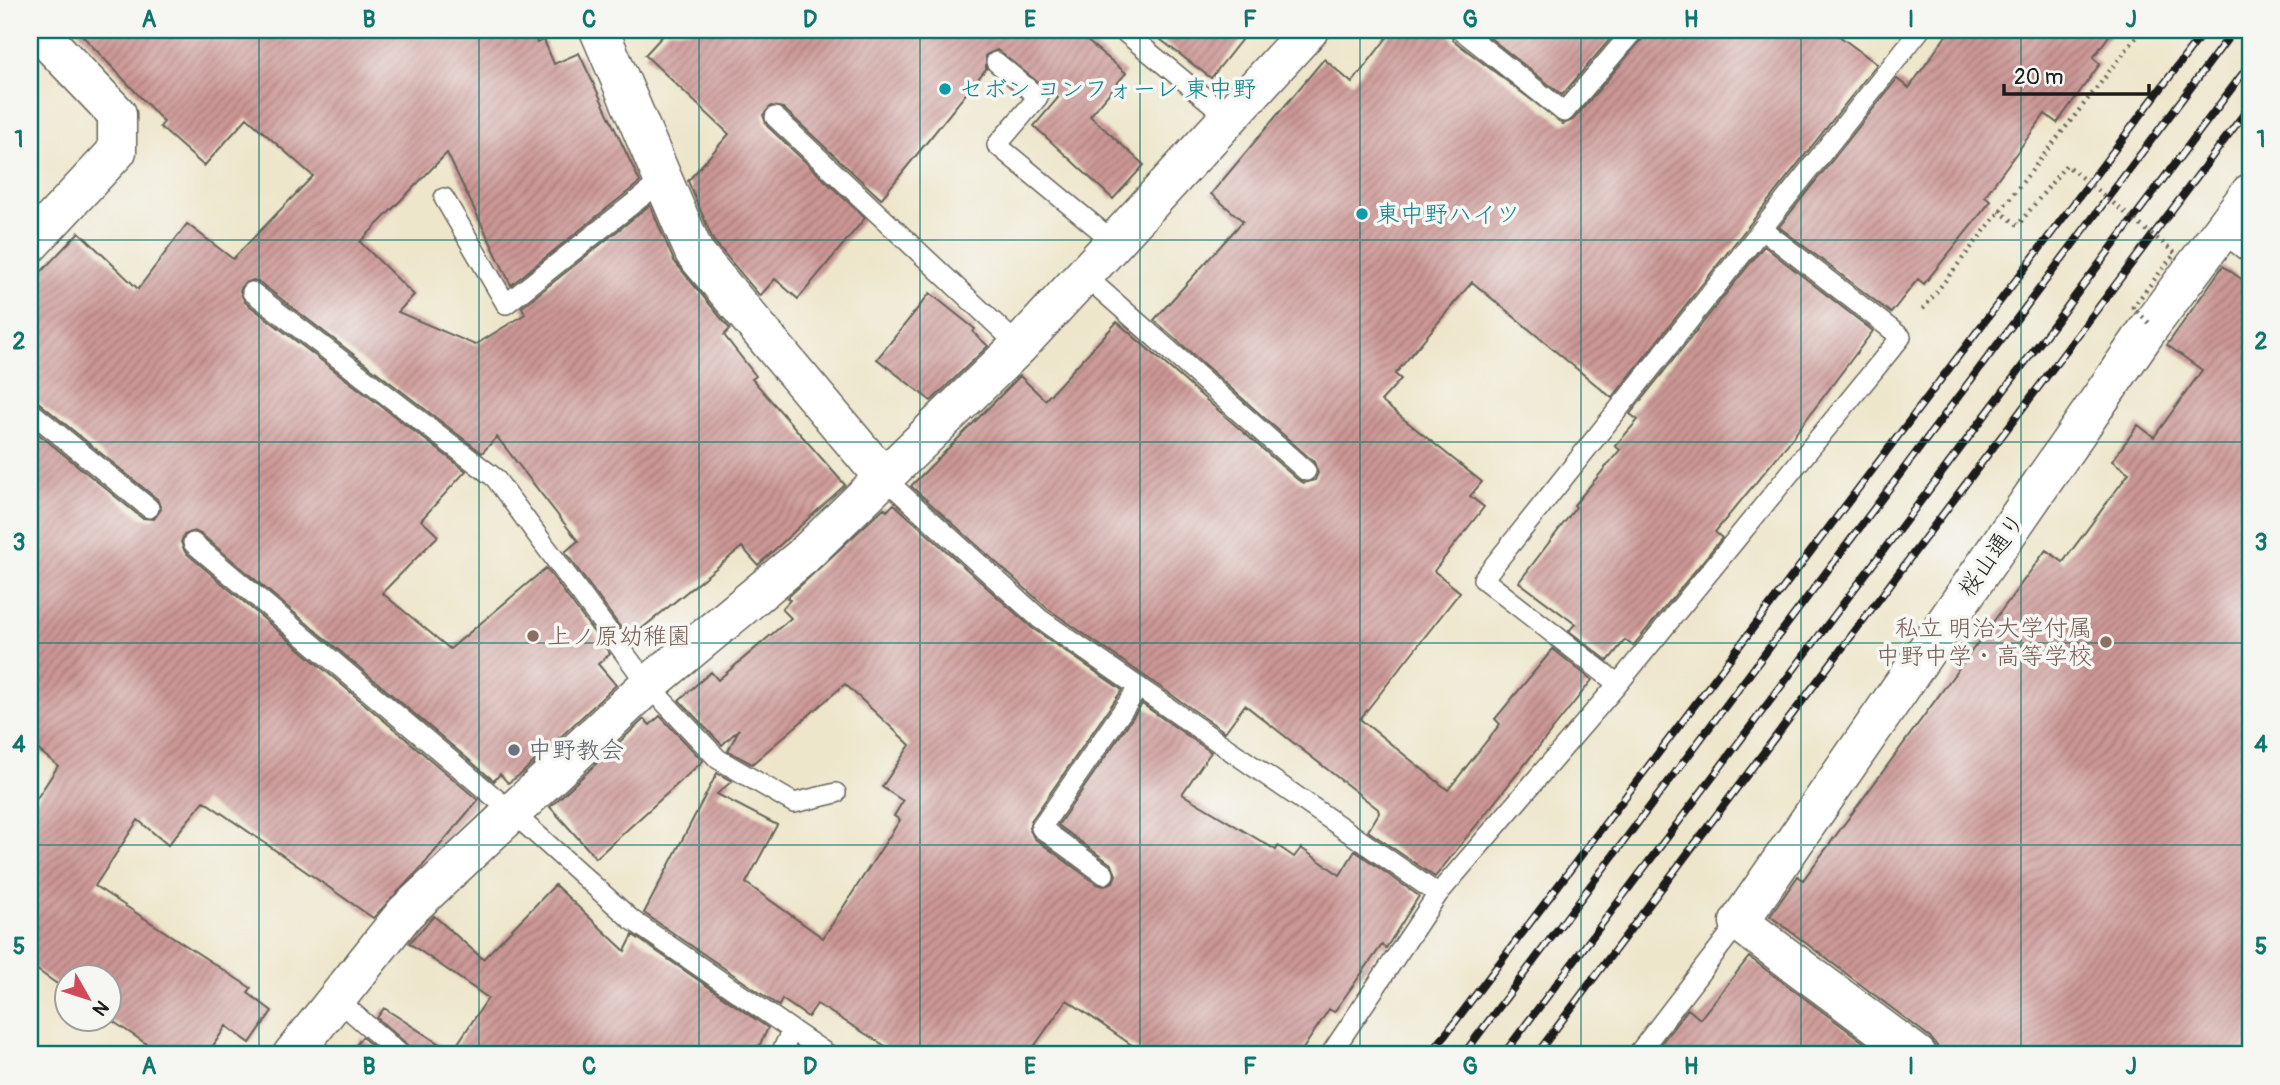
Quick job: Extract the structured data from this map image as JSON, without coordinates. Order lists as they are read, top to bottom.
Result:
{
  "streets": {
    "street": ["桜山通り"]
  },
  "places": [
    "セボン コンフォーレ 東中野",
    "東中野ハイツ",
    "上ノ原幼稚園",
    "私立 明治大学付属 中野中学・高等学校",
    "中野教会"
  ],
  "scale_bar": "20 m",
  "north": "bottom right",
  "grid": {
    "columns": [
      "A",
      "B",
      "C",
      "D",
      "E",
      "F",
      "G",
      "H",
      "I",
      "J"
    ],
    "rows": [
      "1",
      "2",
      "3",
      "4",
      "5"
    ]
  }
}
